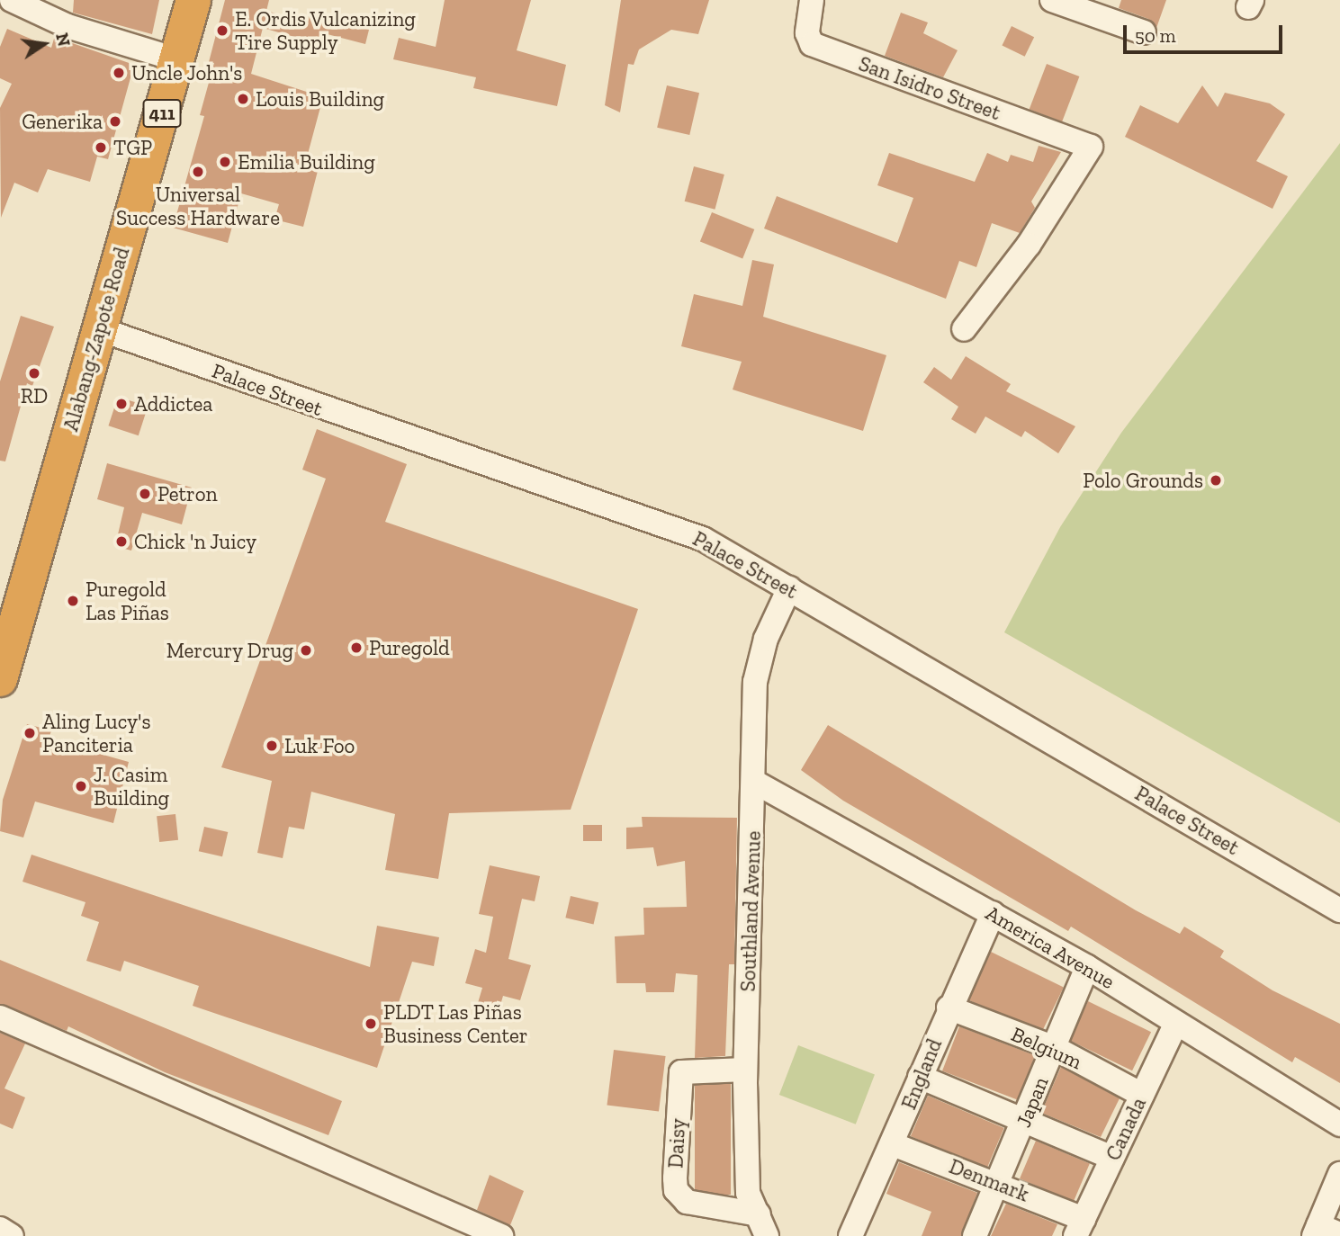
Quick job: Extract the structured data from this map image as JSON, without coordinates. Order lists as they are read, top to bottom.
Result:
{
  "streets": {
    "highway": ["411", "Alabang-Zapote Road"],
    "street": [
      "San Isidro Street",
      "Palace Street",
      "Southland Avenue",
      "America Avenue",
      "Belgium",
      "England",
      "Japan",
      "Canada",
      "Daisy",
      "Denmark"
    ]
  },
  "crossings": [
    ["Alabang-Zapote Road", "Palace Street"],
    ["Palace Street", "Southland Avenue"],
    ["Southland Avenue", "America Avenue"],
    ["Southland Avenue", "Daisy"],
    ["America Avenue", "England"],
    ["America Avenue", "Japan"],
    ["America Avenue", "Canada"],
    ["Belgium", "England"],
    ["Belgium", "Japan"],
    ["Belgium", "Canada"],
    ["England", "Denmark"],
    ["Japan", "Denmark"],
    ["Canada", "Denmark"]
  ],
  "places": [
    "E. Ordis Vulcanizing Tire Supply",
    "Uncle John's",
    "Louis Building",
    "Generika",
    "TGP",
    "Emilia Building",
    "Universal Success Hardware",
    "RD",
    "Addictea",
    "Polo Grounds",
    "Petron",
    "Chick 'n Juicy",
    "Puregold Las Piñas",
    "Puregold",
    "Mercury Drug",
    "Aling Lucy's Panciteria",
    "Luk Foo",
    "J. Casim Building",
    "PLDT Las Piñas Business Center"
  ],
  "scale_bar": "50 m",
  "north": "right"
}
